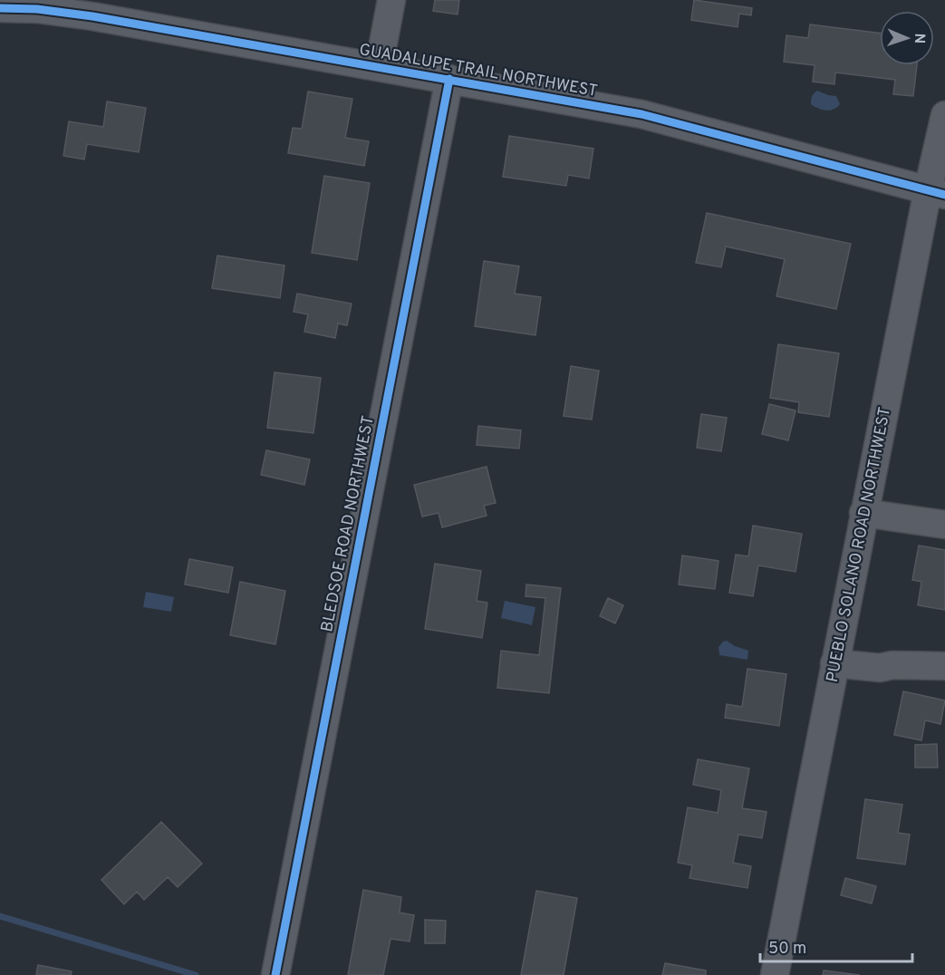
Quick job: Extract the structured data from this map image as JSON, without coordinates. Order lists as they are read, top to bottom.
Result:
{
  "streets": {
    "street": ["GUADALUPE TRAIL NORTHWEST", "BLEDSOE ROAD NORTHWEST", "PUEBLO SOLANO ROAD NORTHWEST"]
  },
  "crossings": [
    ["GUADALUPE TRAIL NORTHWEST", "BLEDSOE ROAD NORTHWEST"],
    ["GUADALUPE TRAIL NORTHWEST", "PUEBLO SOLANO ROAD NORTHWEST"]
  ],
  "scale_bar": "50 m",
  "north": "right"
}
